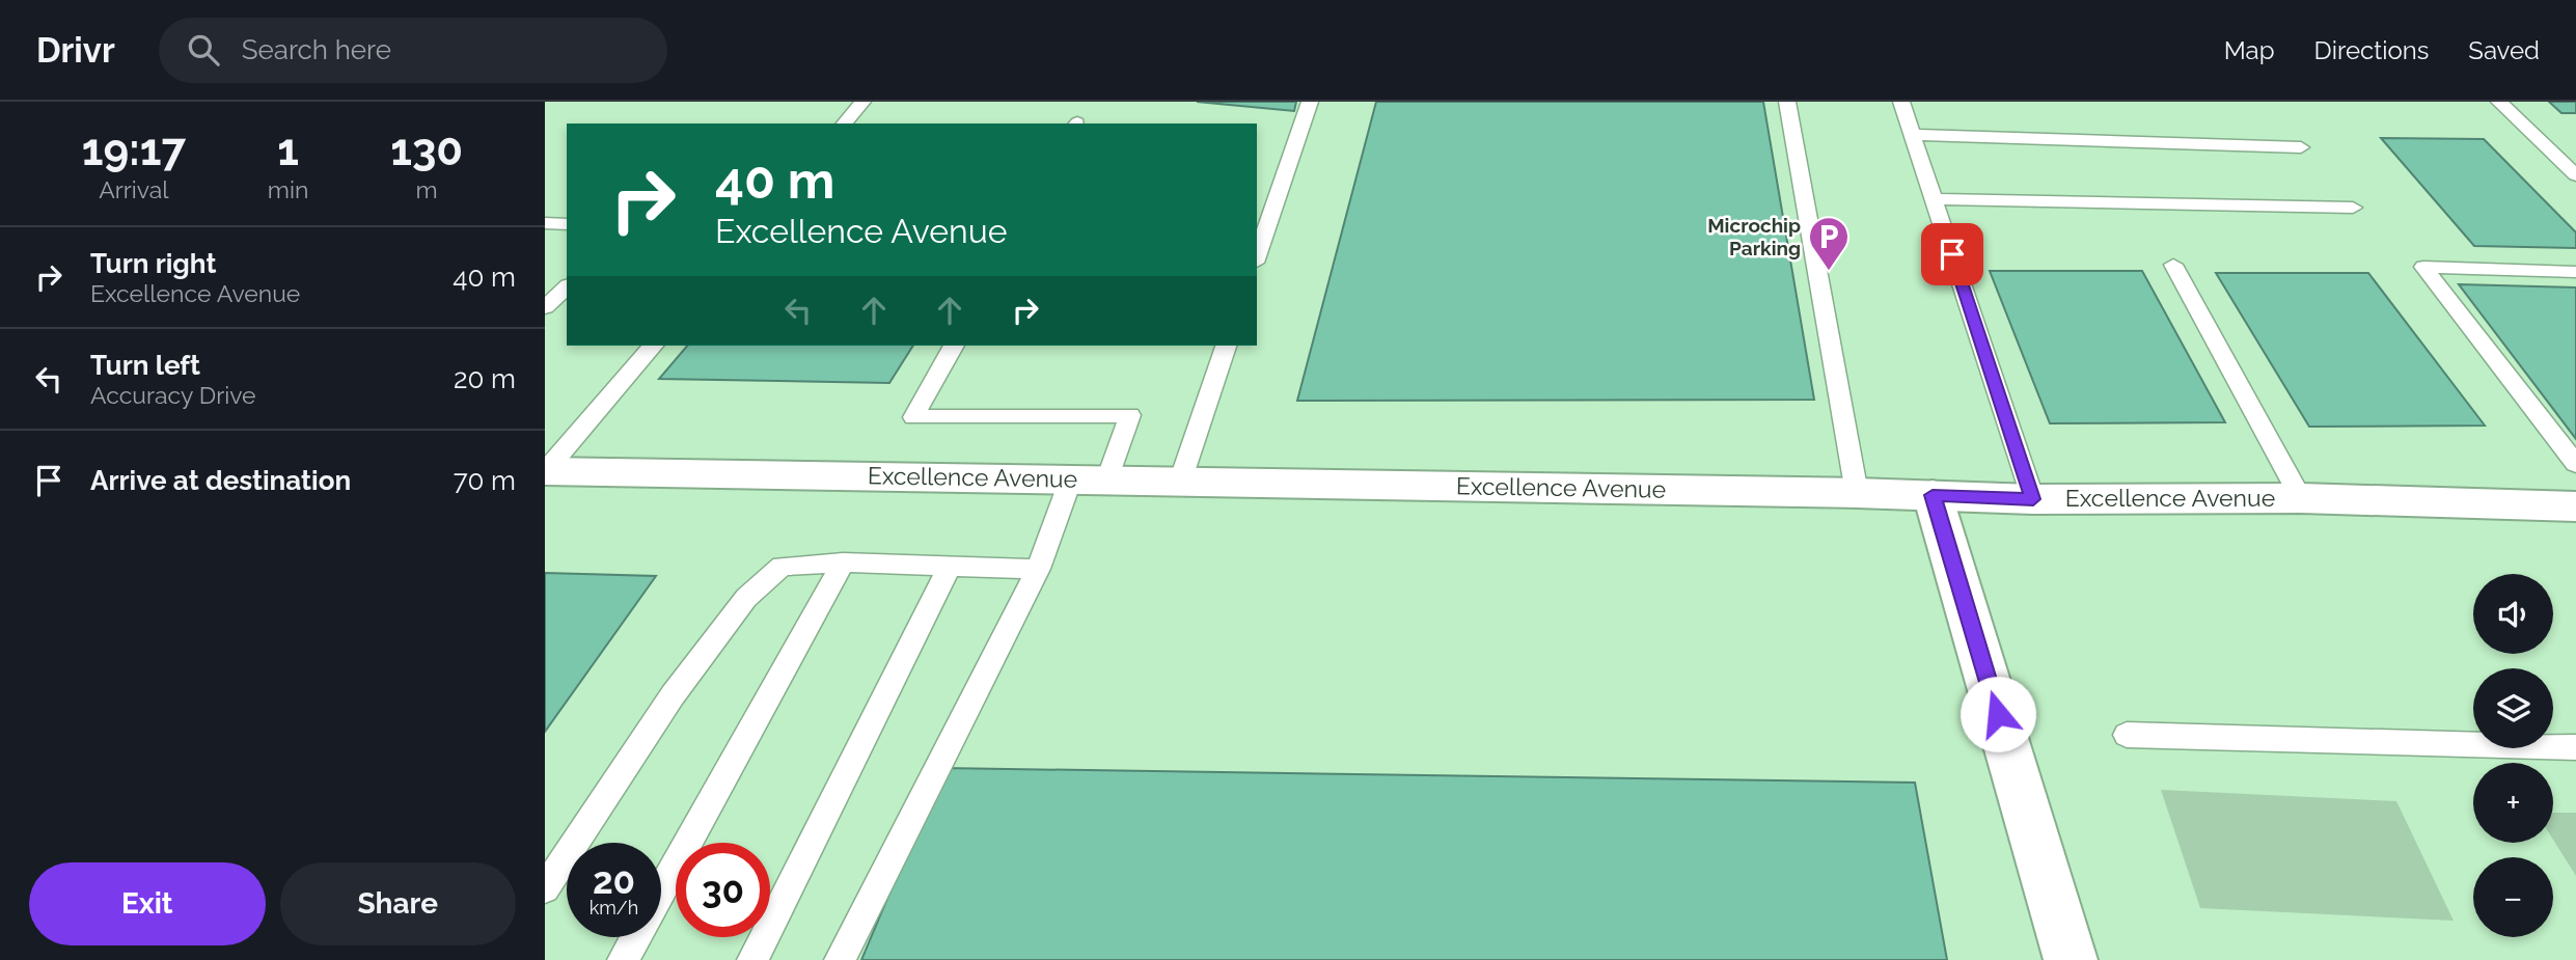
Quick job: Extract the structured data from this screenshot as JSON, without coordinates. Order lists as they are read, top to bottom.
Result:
{
  "streets": {
    "street": ["Excellence Avenue"]
  },
  "places": {
    "parking": ["Microchip Parking"]
  },
  "page": {
    "header": "Drivr",
    "search": "Search here",
    "nav": ["Map", "Directions", "Saved"],
    "eta": [
      "19:17",
      "Arrival",
      "1",
      "min",
      "130",
      "m"
    ],
    "turn": ["40 m", "Excellence Avenue"],
    "list": [
      {
        "name": "Turn right",
        "note": "Excellence Avenue",
        "value": "40 m"
      },
      {
        "name": "Turn left",
        "note": "Accuracy Drive",
        "value": "20 m"
      },
      {
        "name": "Arrive at destination",
        "value": "70 m"
      }
    ],
    "map_buttons": ["+", "−"],
    "speed": "20 km/h",
    "limit": "30",
    "buttons": ["Exit", "Share"]
  }
}
